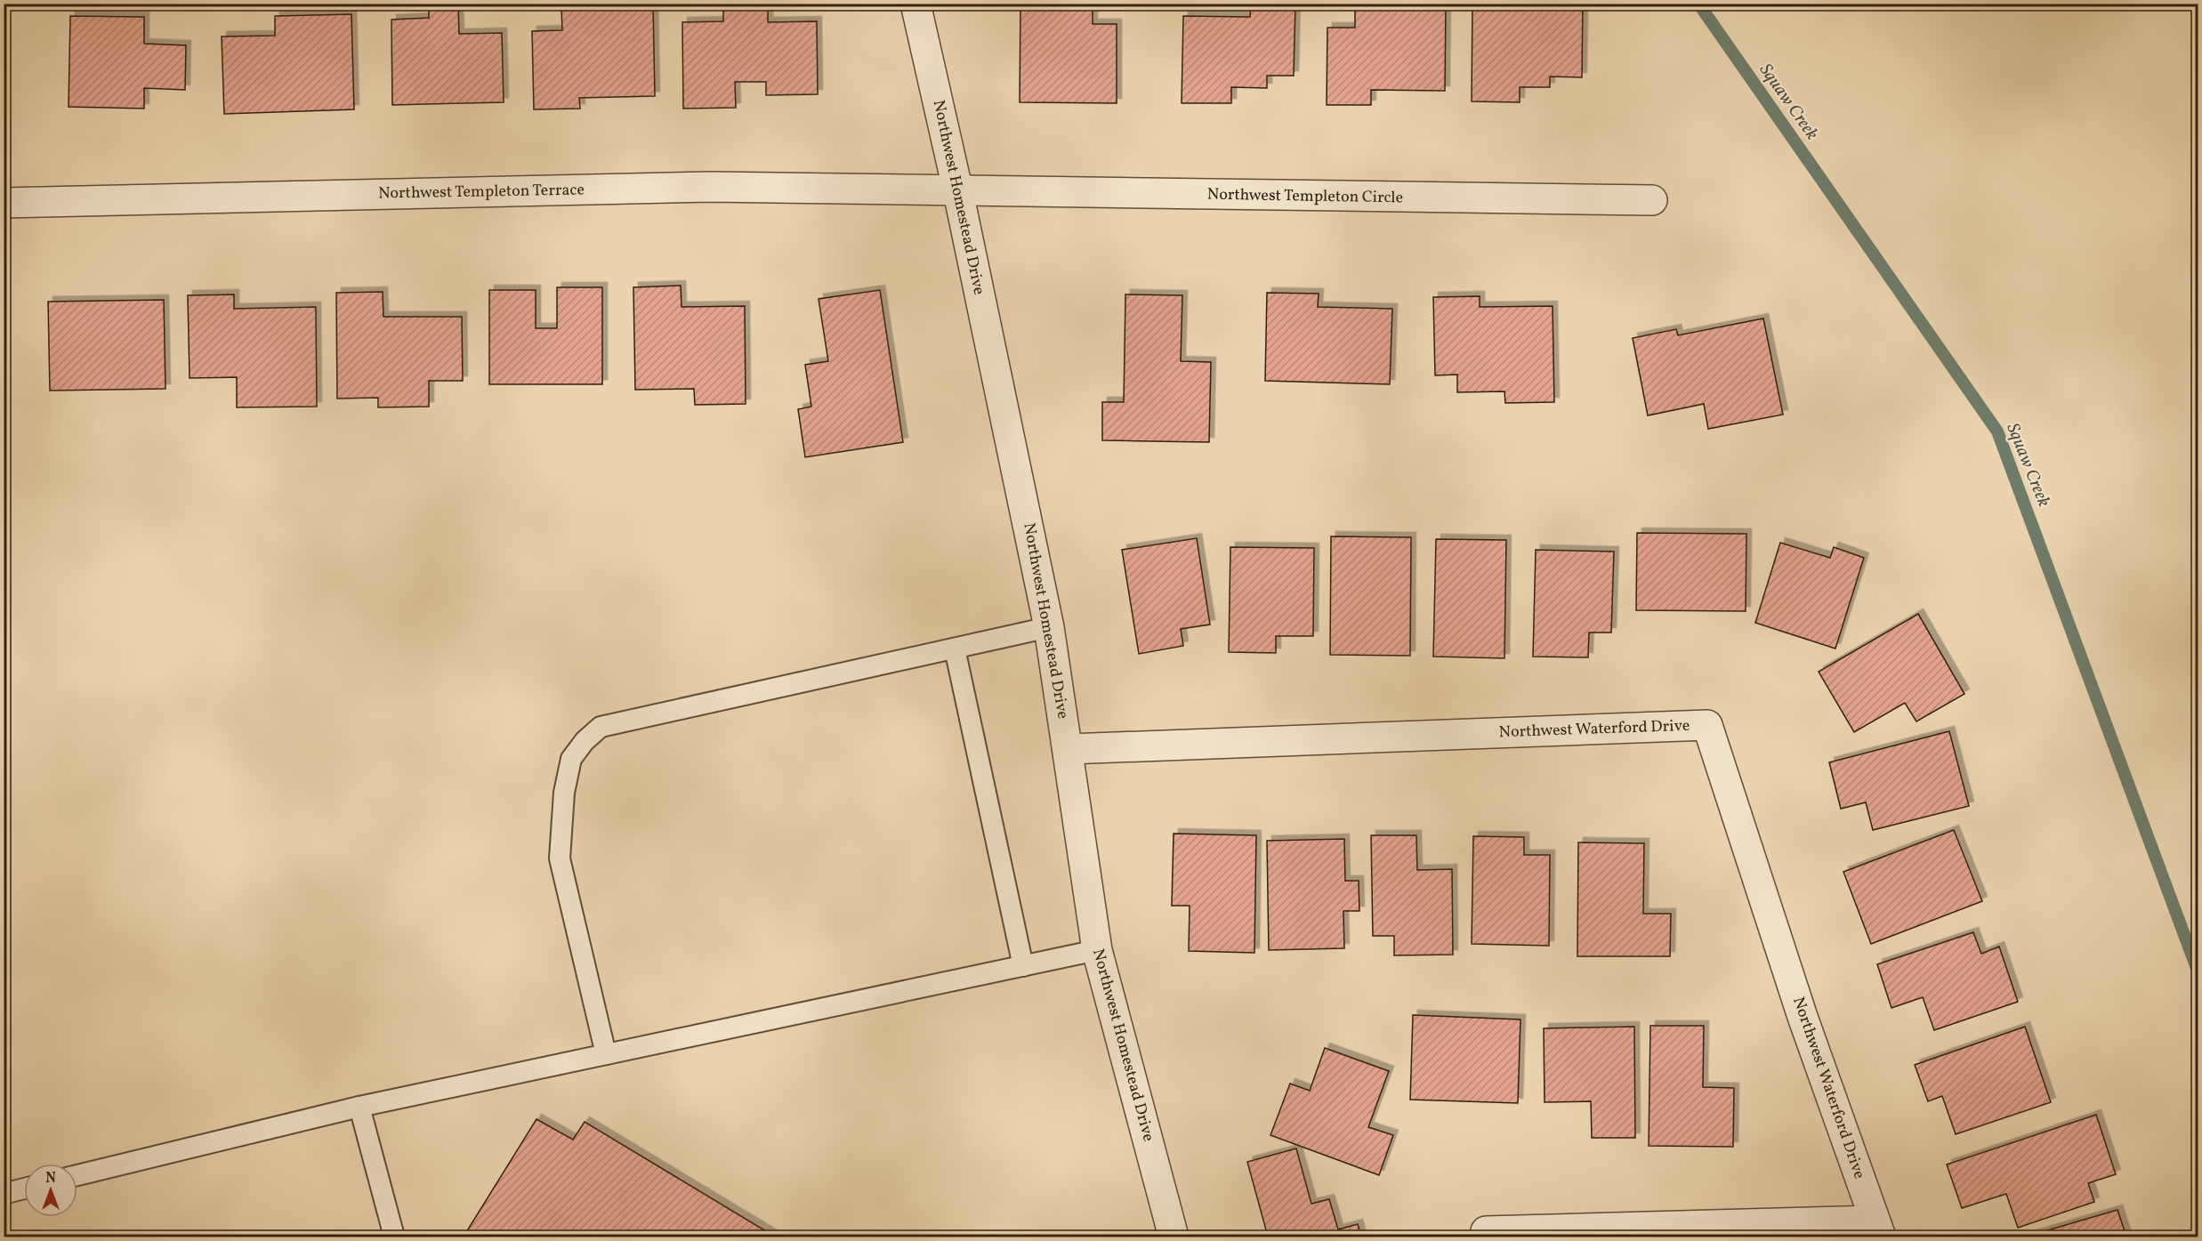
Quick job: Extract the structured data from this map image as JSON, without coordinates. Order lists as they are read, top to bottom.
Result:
{
  "streets": {
    "street": [
      "Northwest Templeton Terrace",
      "Northwest Templeton Circle",
      "Northwest Homestead Drive",
      "Northwest Waterford Drive"
    ]
  },
  "crossings": [
    ["Northwest Templeton Terrace", "Northwest Templeton Circle"],
    ["Northwest Templeton Terrace", "Northwest Homestead Drive"],
    ["Northwest Templeton Circle", "Northwest Homestead Drive"],
    ["Northwest Homestead Drive", "Northwest Waterford Drive"]
  ],
  "water": ["Squaw Creek"],
  "north": "top"
}
